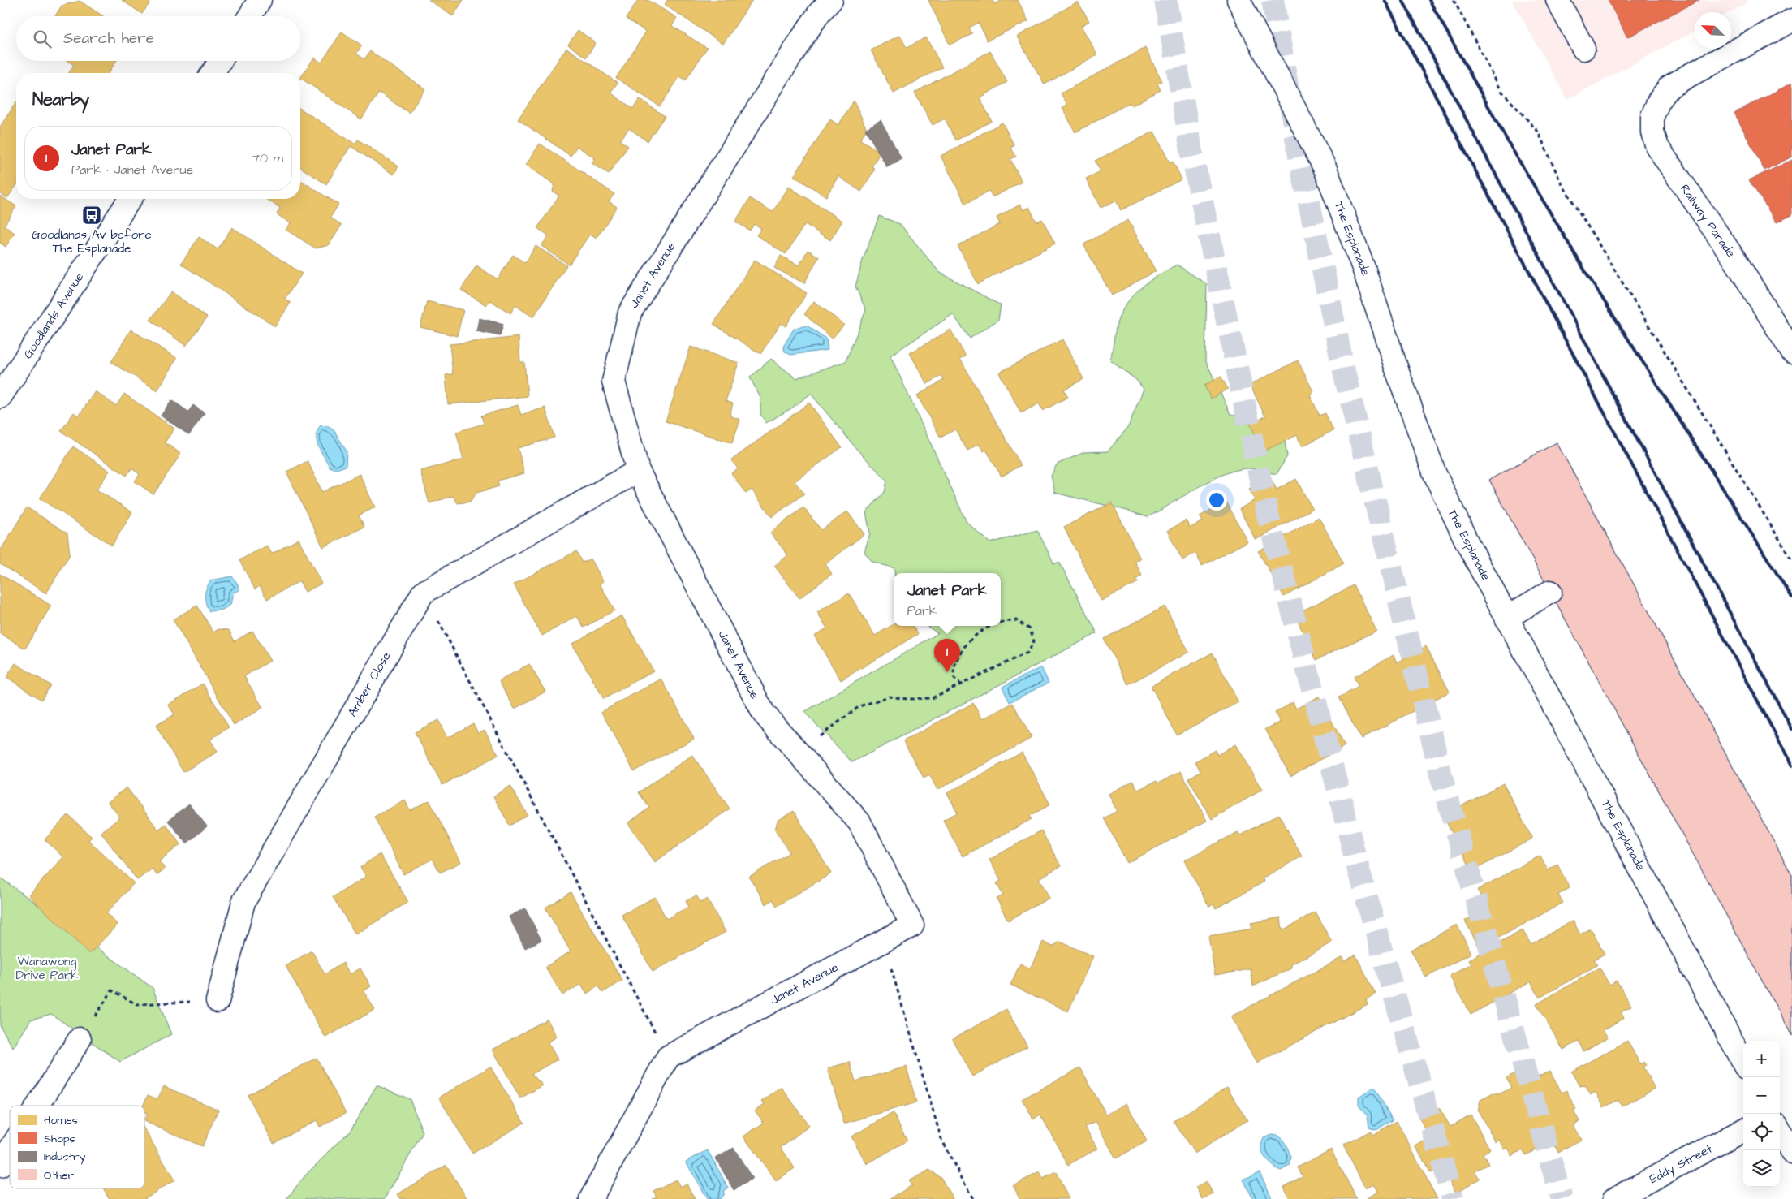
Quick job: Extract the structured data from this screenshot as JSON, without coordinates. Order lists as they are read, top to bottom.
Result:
{
  "streets": {
    "street": [
      "Railway Parade",
      "The Esplanade",
      "Janet Avenue",
      "Goodlands Avenue",
      "Amber Close",
      "Eddy Street"
    ]
  },
  "parks": ["Wanawong Drive Park"],
  "places": {
    "bus stop": ["Goodlands Av before The Esplanade"]
  },
  "legend": [
    "Homes",
    "Shops",
    "Industry",
    "Other"
  ],
  "north": "top left",
  "page": {
    "search": "Search here",
    "heading": "Nearby",
    "list": [
      {
        "mark": "1",
        "name": "Janet Park",
        "note": "Park · Janet Avenue",
        "value": "70 m"
      }
    ],
    "popup": ["Janet Park", "Park"],
    "pins": "1",
    "map_buttons": ["+", "−"]
  }
}
